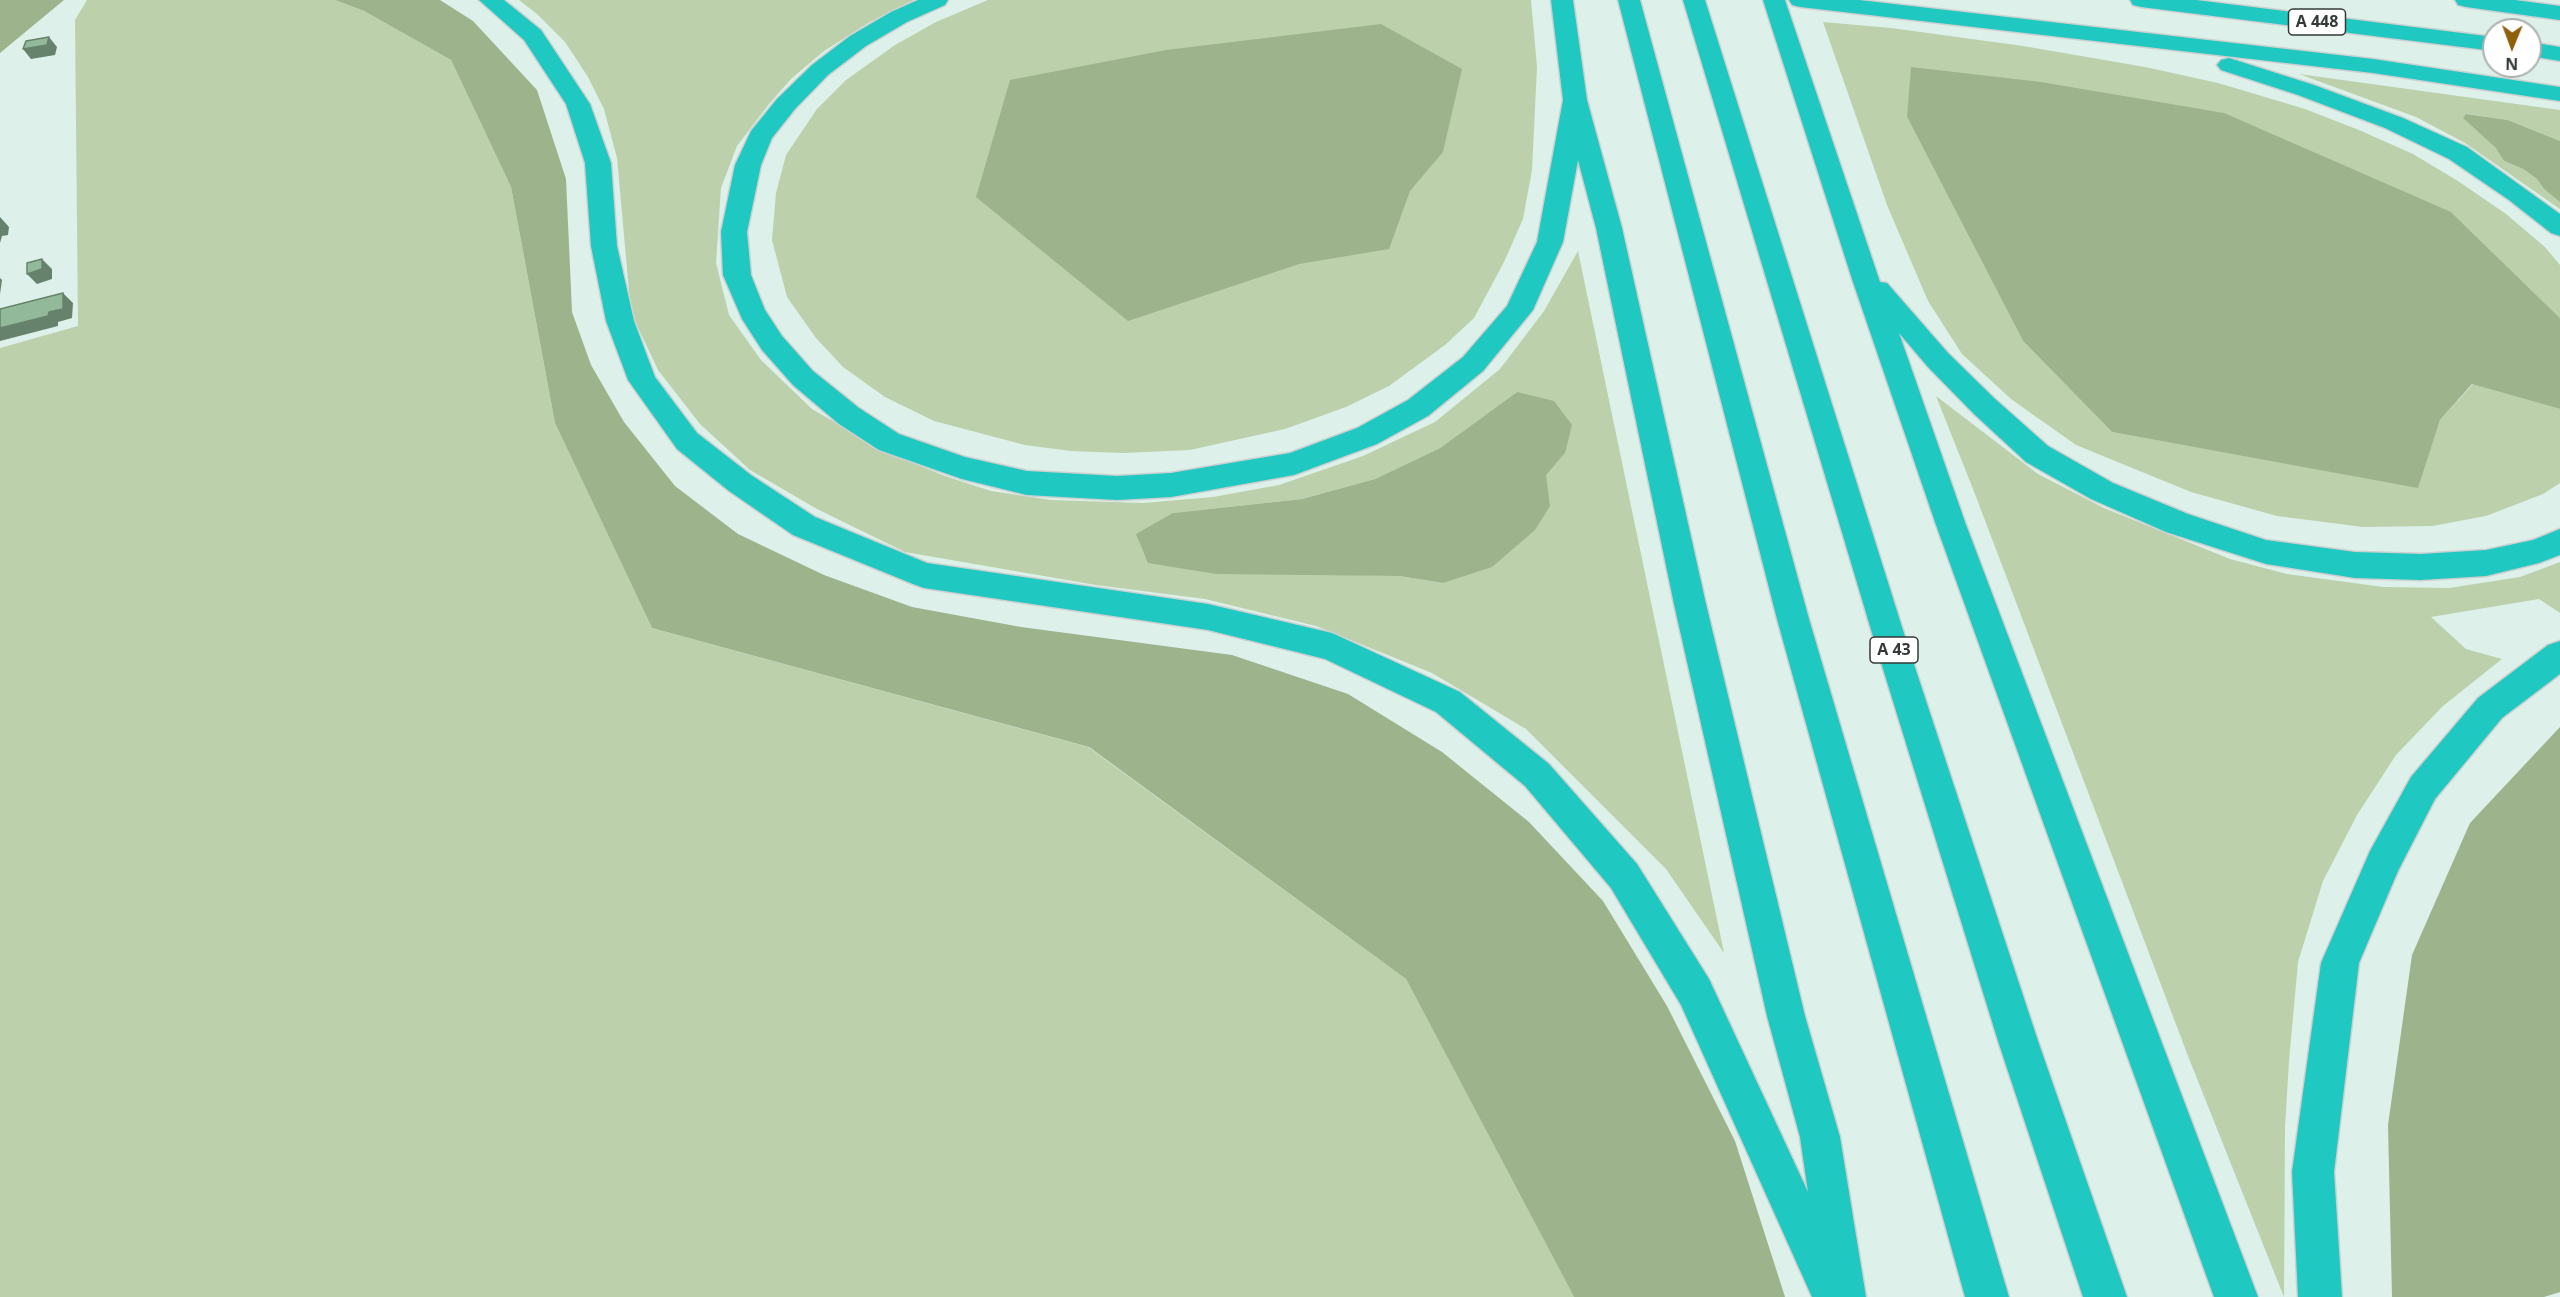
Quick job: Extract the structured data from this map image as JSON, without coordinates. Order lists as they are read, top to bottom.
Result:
{
  "streets": {
    "highway": ["A 448", "A 43"]
  },
  "north": "bottom"
}
